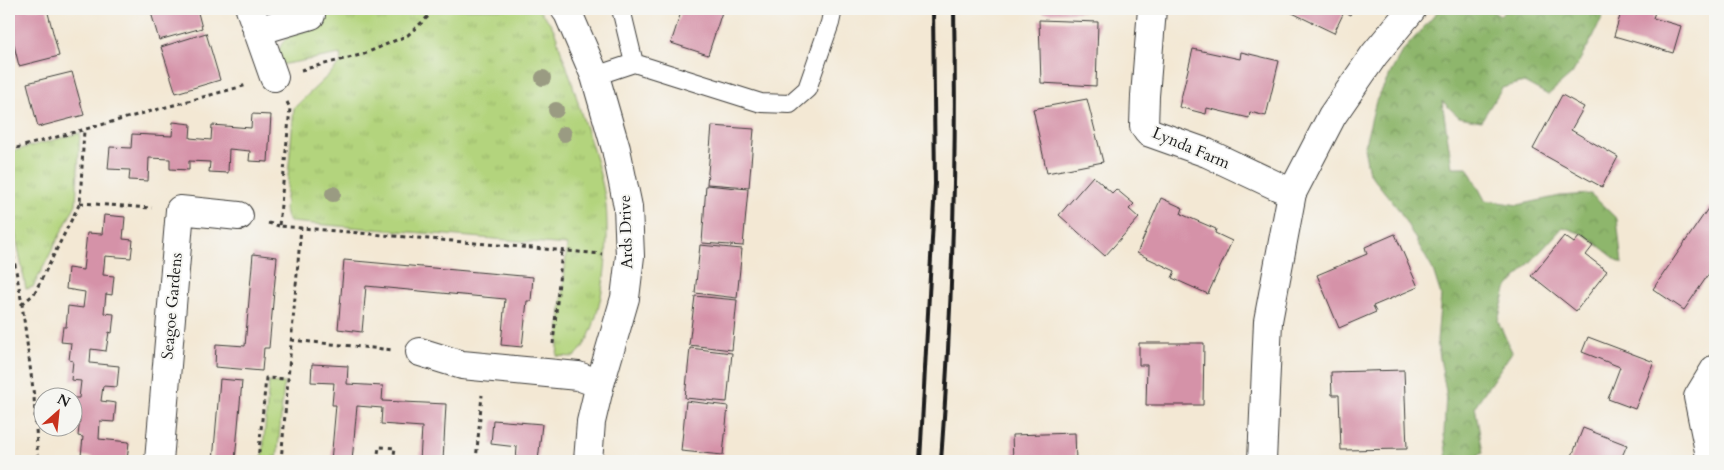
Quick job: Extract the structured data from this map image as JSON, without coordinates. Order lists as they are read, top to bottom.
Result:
{
  "streets": {
    "street": ["Lynda Farm", "Ards Drive", "Seagoe Gardens"]
  },
  "north": "top right"
}
